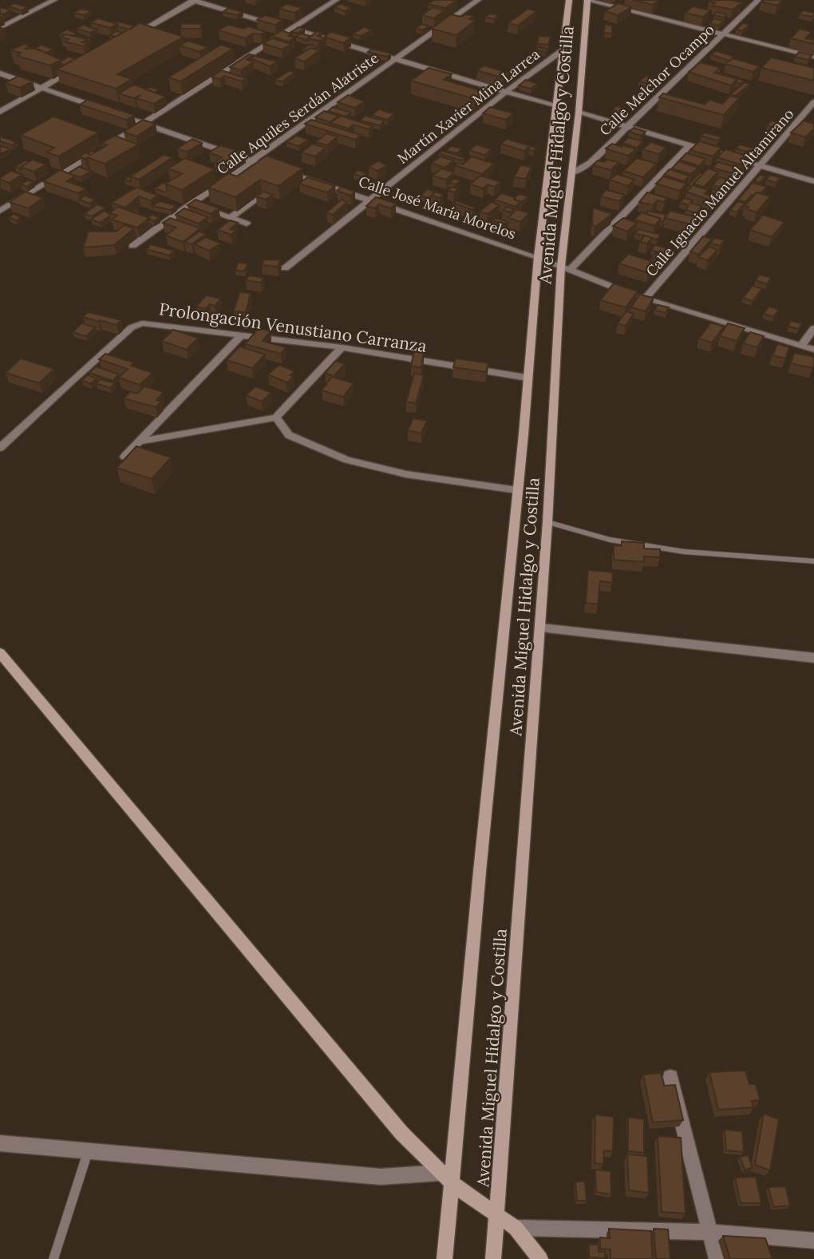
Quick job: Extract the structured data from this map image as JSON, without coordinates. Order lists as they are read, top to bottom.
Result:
{
  "streets": {
    "main road": ["Avenida Miguel Hidalgo y Costilla"],
    "street": [
      "Calle Melchor Ocampo",
      "Martín Xavier Mina Larrea",
      "Calle Aquiles Serdán Alatriste",
      "Calle Ignacio Manuel Altamirano",
      "Calle José María Morelos",
      "Prolongación Venustiano Carranza"
    ]
  },
  "crossings": [
    ["Calle Melchor Ocampo", "Avenida Miguel Hidalgo y Costilla"],
    ["Martín Xavier Mina Larrea", "Avenida Miguel Hidalgo y Costilla"],
    ["Martín Xavier Mina Larrea", "Calle José María Morelos"],
    ["Calle Aquiles Serdán Alatriste", "Calle José María Morelos"],
    ["Avenida Miguel Hidalgo y Costilla", "Calle José María Morelos"],
    ["Avenida Miguel Hidalgo y Costilla", "Prolongación Venustiano Carranza"],
    ["Calle Ignacio Manuel Altamirano", "Calle José María Morelos"]
  ]
}
